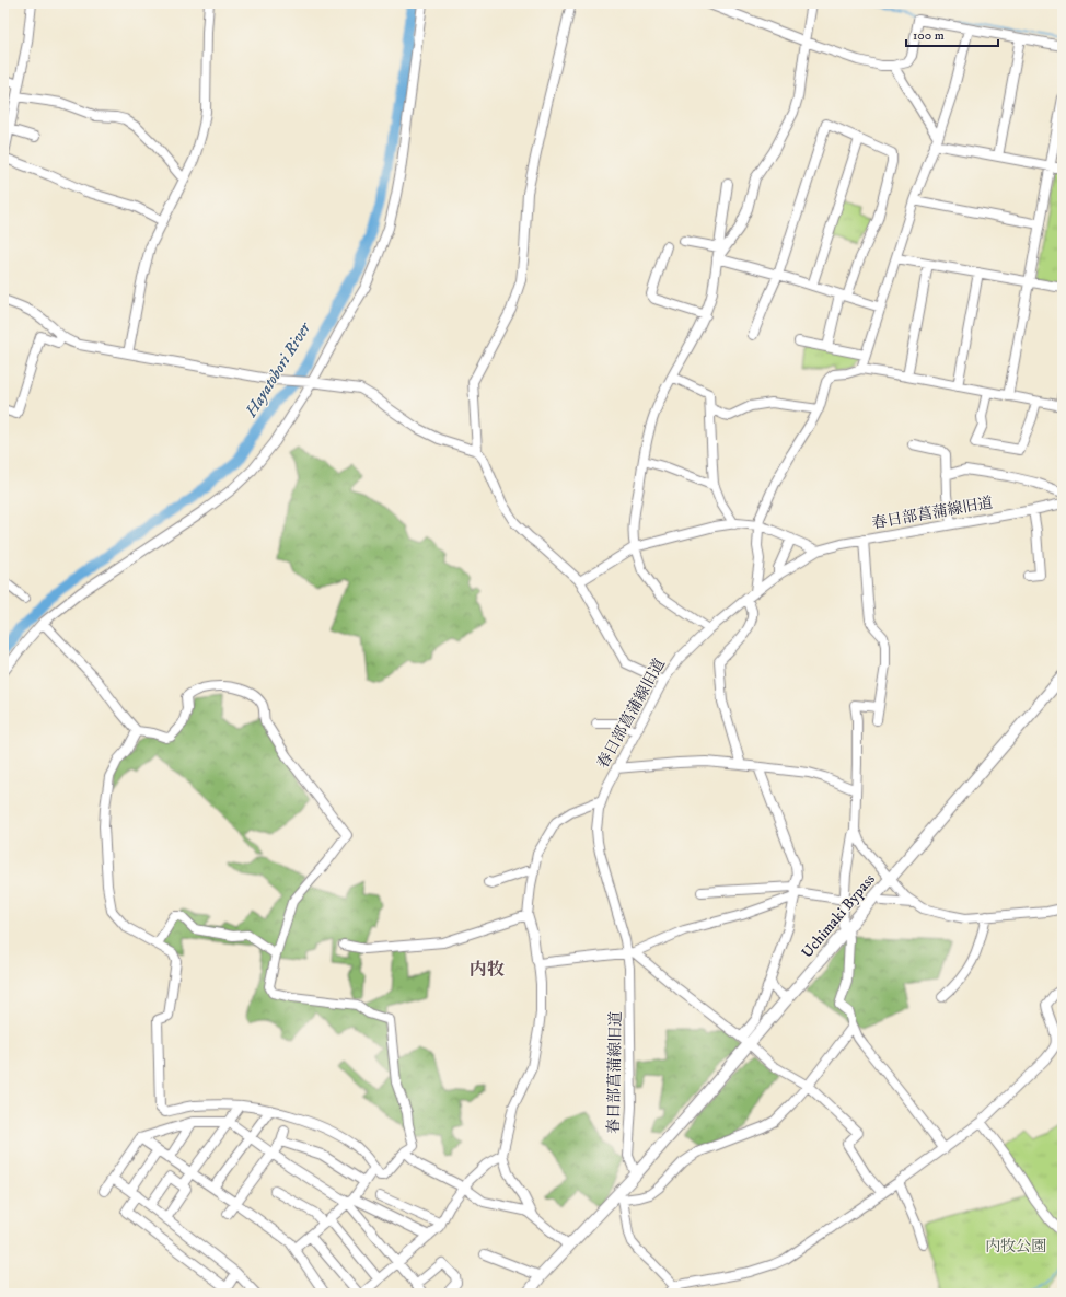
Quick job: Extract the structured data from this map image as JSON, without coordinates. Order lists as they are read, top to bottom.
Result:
{
  "streets": {
    "main road": ["Uchimaki Bypass"],
    "street": ["春日部菖蒲線旧道"]
  },
  "crossings": [
    ["春日部菖蒲線旧道", "Uchimaki Bypass"]
  ],
  "districts": ["内牧"],
  "water": ["Hayatobori River"],
  "parks": ["内牧公園"],
  "scale_bar": "100 m"
}
